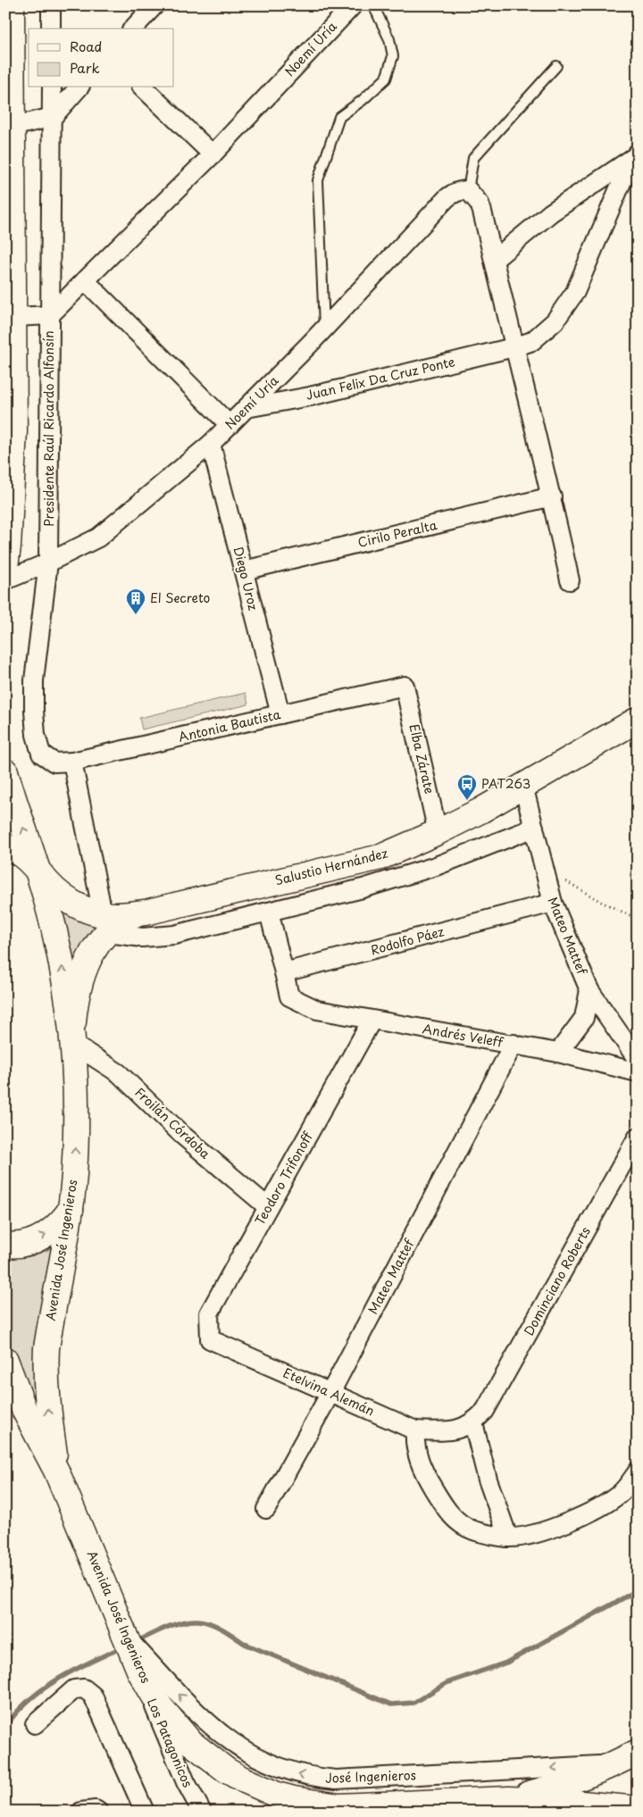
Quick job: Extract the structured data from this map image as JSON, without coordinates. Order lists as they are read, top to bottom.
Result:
{
  "streets": {
    "main road": ["Salustio Hernández", "Avenida José Ingenieros"],
    "street": [
      "Noemí Uría",
      "Juan Felix Da Cruz Ponte",
      "Presidente Raúl Ricardo Alfonsín",
      "Cirilo Peralta",
      "Diego Uroz",
      "Antonia Bautista",
      "Elba Zárate",
      "Mateo Mattef",
      "Rodolfo Páez",
      "Andrés Veleff",
      "Froilán Córdoba",
      "Teodoro Trifonoff",
      "Dominciano Roberts",
      "Etelvina Alemán",
      "Los Patagonicos",
      "José Ingenieros"
    ]
  },
  "crossings": [
    ["Noemí Uría", "Juan Felix Da Cruz Ponte"],
    ["Noemí Uría", "Presidente Raúl Ricardo Alfonsín"],
    ["Noemí Uría", "Diego Uroz"],
    ["Presidente Raúl Ricardo Alfonsín", "Antonia Bautista"],
    ["Cirilo Peralta", "Diego Uroz"],
    ["Diego Uroz", "Antonia Bautista"],
    ["Antonia Bautista", "Elba Zárate"],
    ["Elba Zárate", "Salustio Hernández"],
    ["Salustio Hernández", "Mateo Mattef"],
    ["Salustio Hernández", "Froilán Córdoba"],
    ["Salustio Hernández", "Avenida José Ingenieros"],
    ["Mateo Mattef", "Rodolfo Páez"],
    ["Mateo Mattef", "Andrés Veleff"],
    ["Mateo Mattef", "Etelvina Alemán"],
    ["Rodolfo Páez", "Andrés Veleff"],
    ["Andrés Veleff", "Teodoro Trifonoff"],
    ["Froilán Córdoba", "Teodoro Trifonoff"],
    ["Froilán Córdoba", "Avenida José Ingenieros"],
    ["Teodoro Trifonoff", "Etelvina Alemán"],
    ["Avenida José Ingenieros", "Los Patagonicos"],
    ["Avenida José Ingenieros", "José Ingenieros"],
    ["Dominciano Roberts", "Etelvina Alemán"]
  ],
  "one_way": ["Avenida José Ingenieros", "José Ingenieros"],
  "places": {
    "building": ["El Secreto"],
    "bus stop": ["PAT263"]
  },
  "legend": ["Road", "Park"]
}
